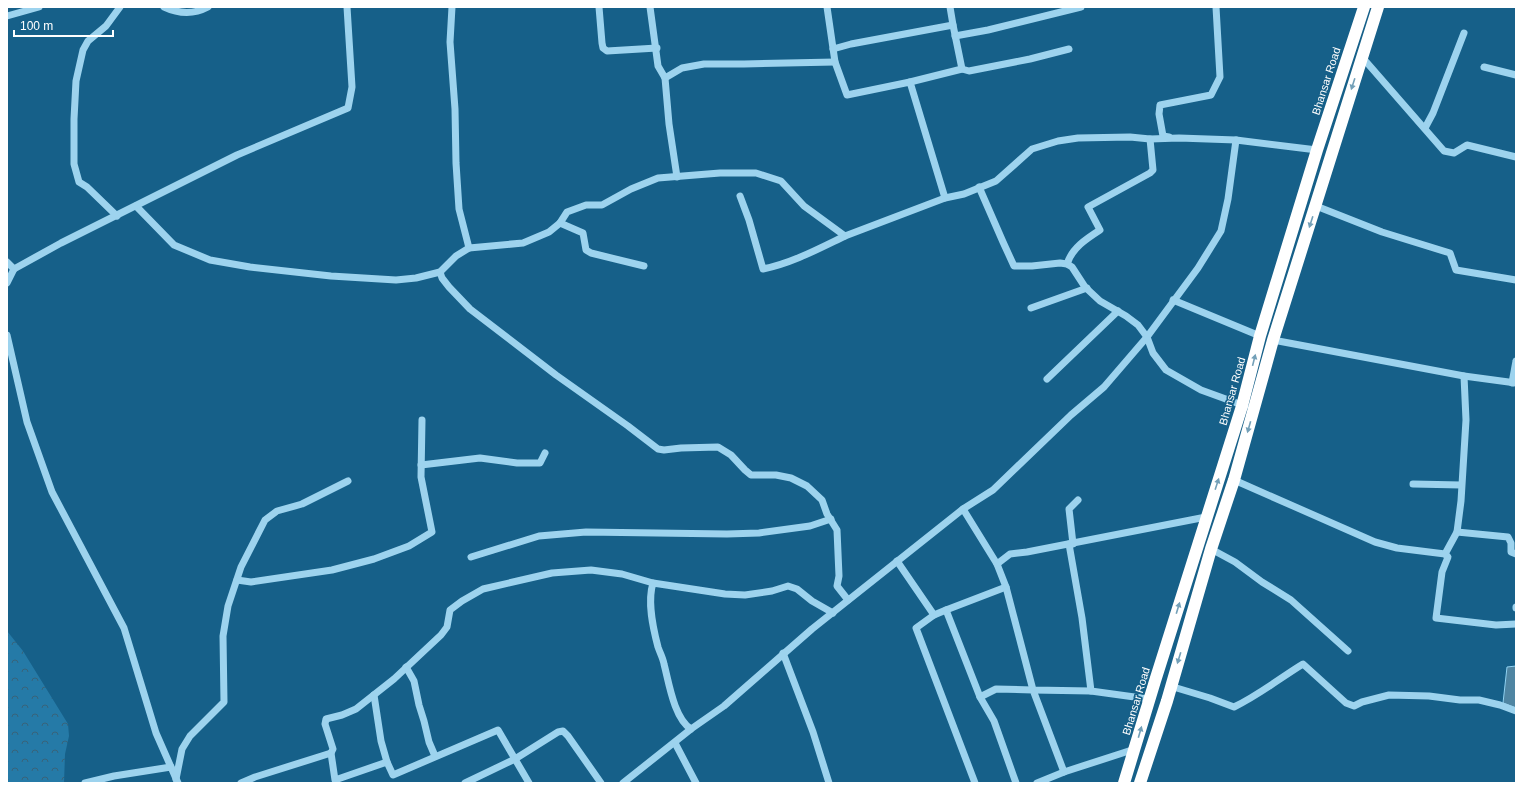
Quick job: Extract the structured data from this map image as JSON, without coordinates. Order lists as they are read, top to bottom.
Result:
{
  "streets": {
    "highway": ["Bhansar Road"]
  },
  "scale_bar": "100 m"
}
